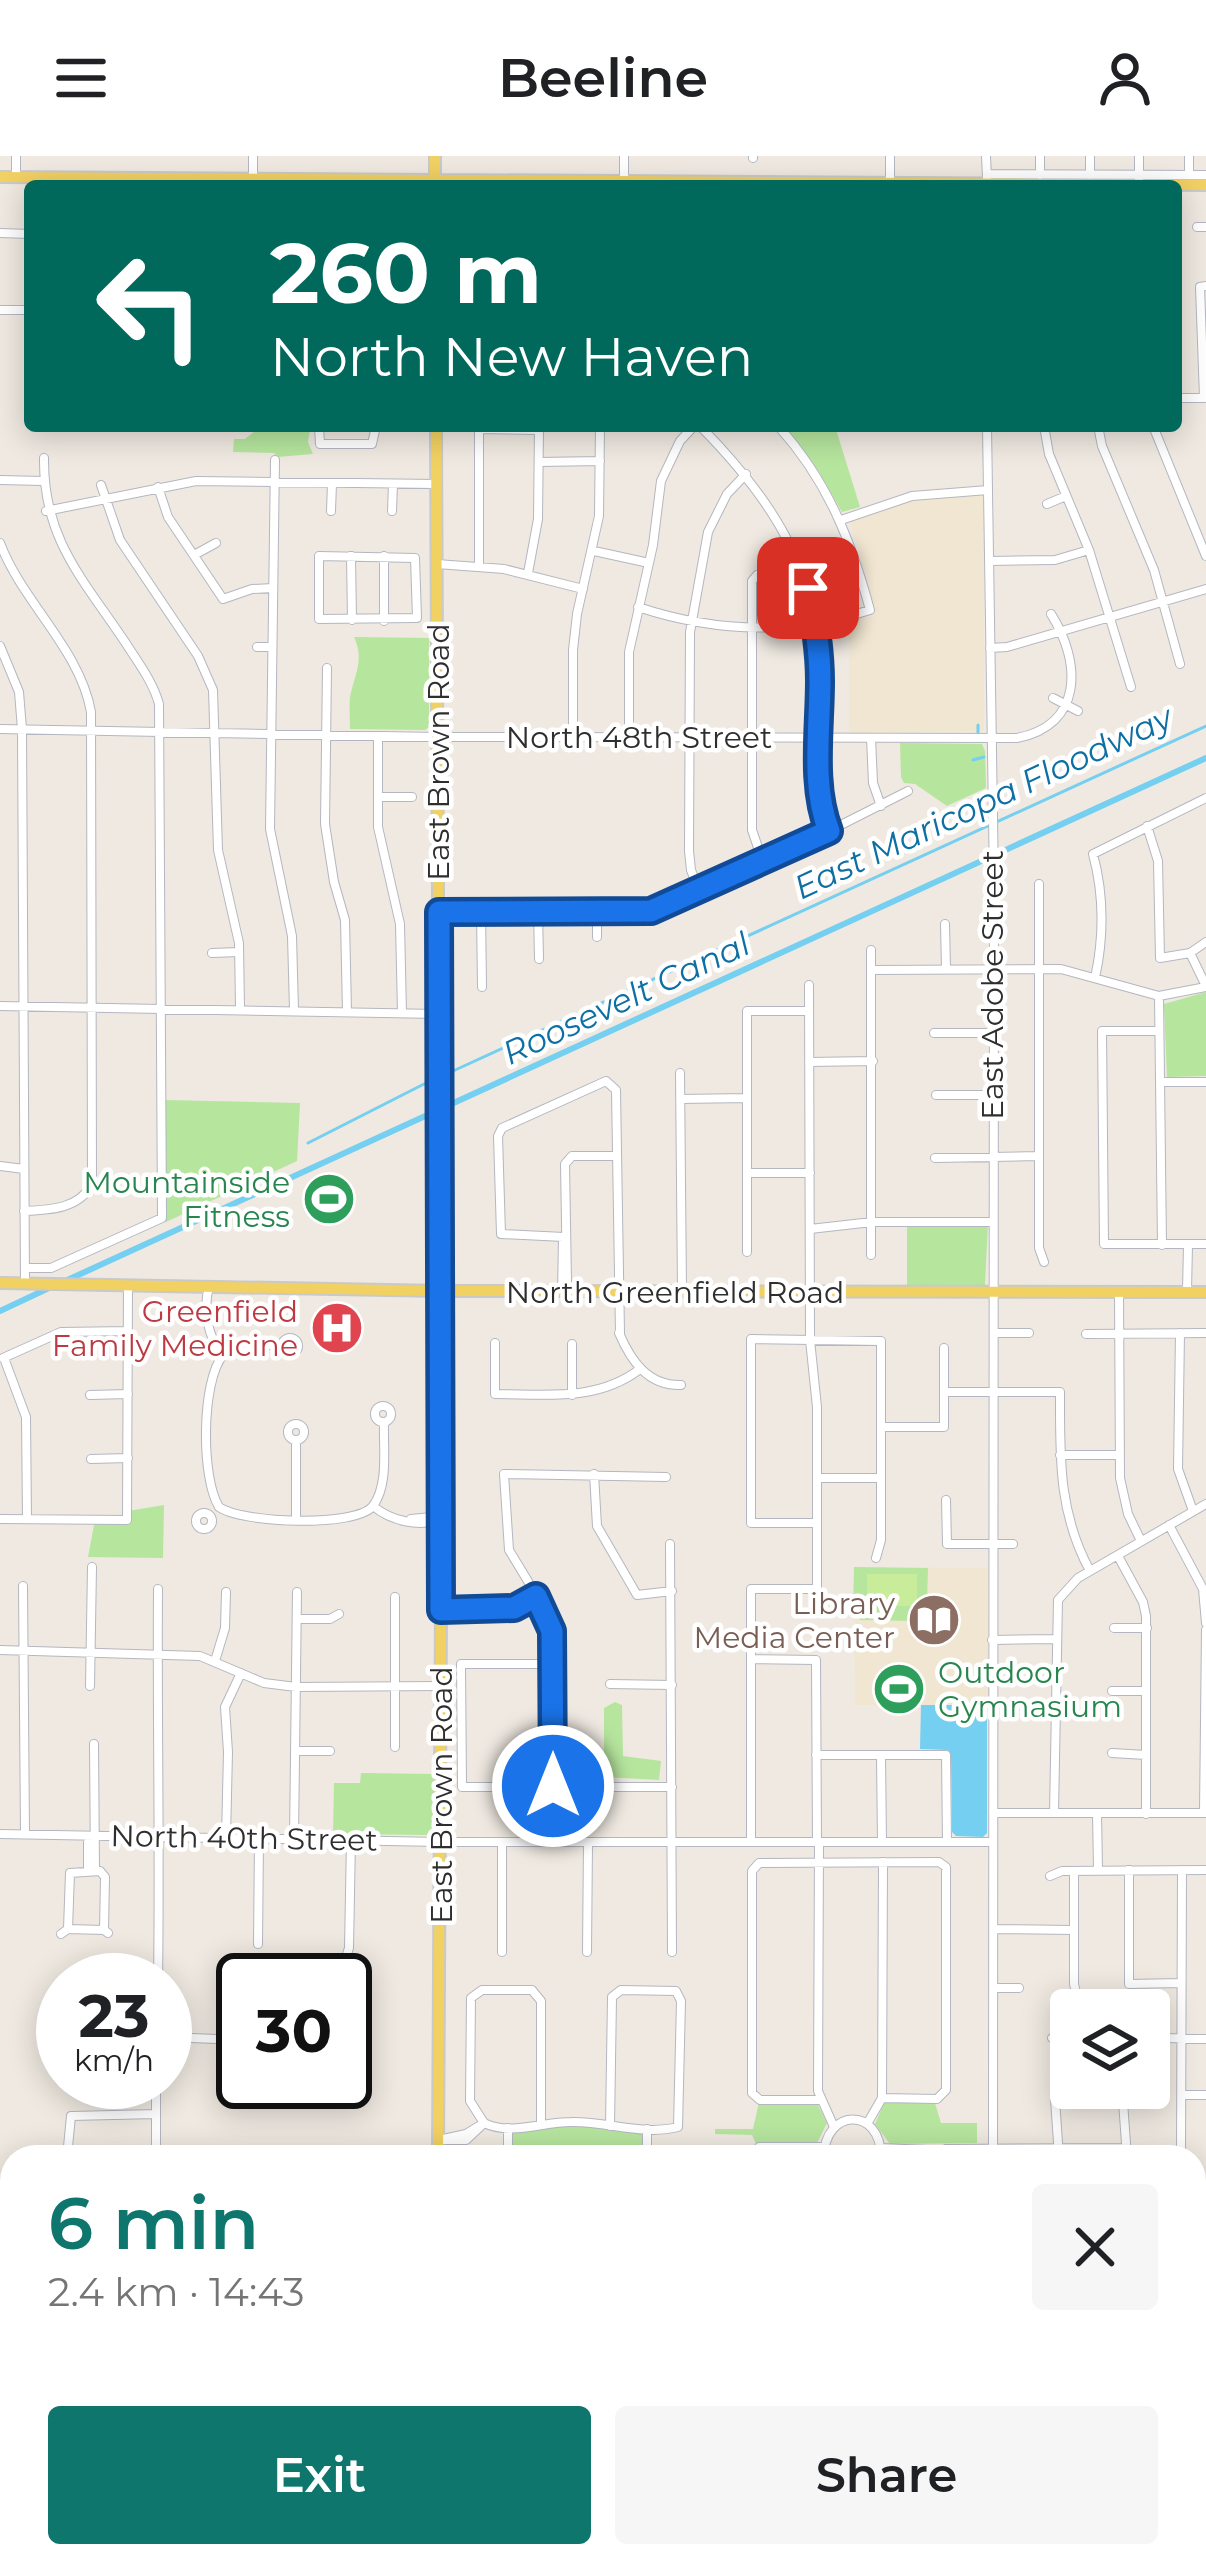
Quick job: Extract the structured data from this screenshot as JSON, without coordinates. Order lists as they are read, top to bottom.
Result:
{
  "streets": {
    "main road": ["East Brown Road", "North Greenfield Road"],
    "street": ["North 48th Street", "East Adobe Street", "North 40th Street"]
  },
  "crossings": [
    ["North 48th Street", "East Brown Road"],
    ["North 48th Street", "East Adobe Street"],
    ["East Brown Road", "North Greenfield Road"],
    ["East Brown Road", "North 40th Street"],
    ["East Adobe Street", "North Greenfield Road"],
    ["East Adobe Street", "North 40th Street"]
  ],
  "water": ["East Maricopa Floodway", "Roosevelt Canal"],
  "places": {
    "sports": ["Mountainside Fitness", "Outdoor Gymnasium"],
    "hospital": ["Greenfield Family Medicine"],
    "library": ["Library Media Center"]
  },
  "page": {
    "header": "Beeline",
    "turn": ["260 m", "North New Haven"],
    "speed": "23 km/h",
    "limit": "30",
    "heading": ["6 min", "2.4 km · 14:43"],
    "buttons": ["Exit", "Share"]
  }
}
